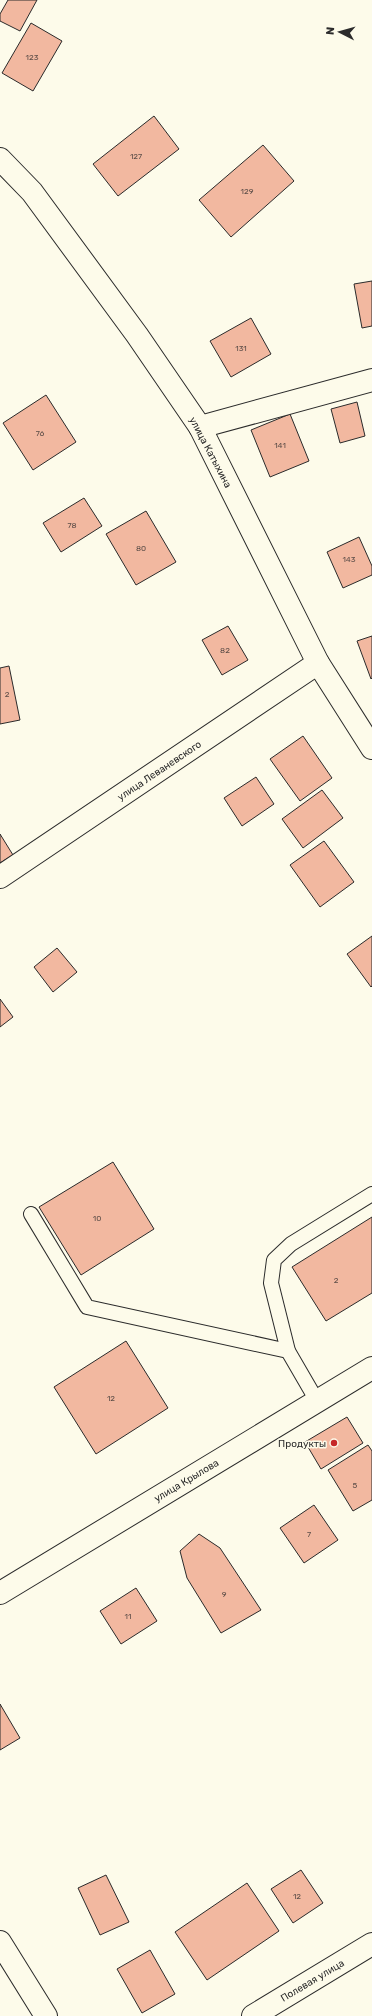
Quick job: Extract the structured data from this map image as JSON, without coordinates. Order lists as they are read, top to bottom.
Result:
{
  "streets": {
    "street": [
      "улица Катыхина",
      "улица Леваневского",
      "улица Крылова",
      "Полевая улица"
    ]
  },
  "crossings": [
    ["улица Катыхина", "улица Леваневского"]
  ],
  "places": ["Продукты"],
  "house_numbers": [
    "123",
    "127",
    "129",
    "131",
    "76",
    "141",
    "78",
    "80",
    "143",
    "82",
    "2",
    "10",
    "2",
    "12",
    "5",
    "7",
    "9",
    "11",
    "12"
  ],
  "north": "left"
}
